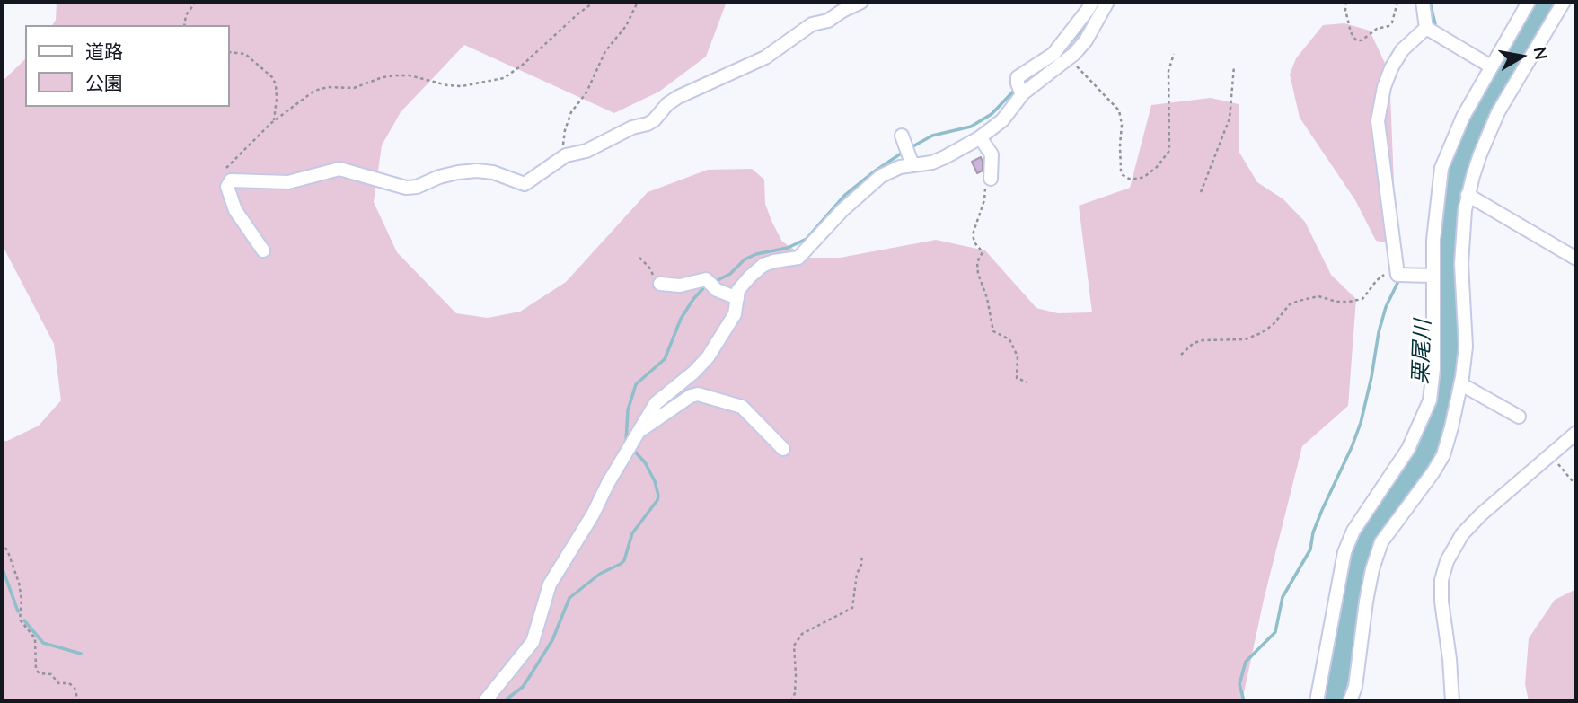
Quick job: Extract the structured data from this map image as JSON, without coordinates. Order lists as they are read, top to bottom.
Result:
{
  "water": ["栗尾川"],
  "legend": ["道路", "公園"],
  "north": "right"
}
